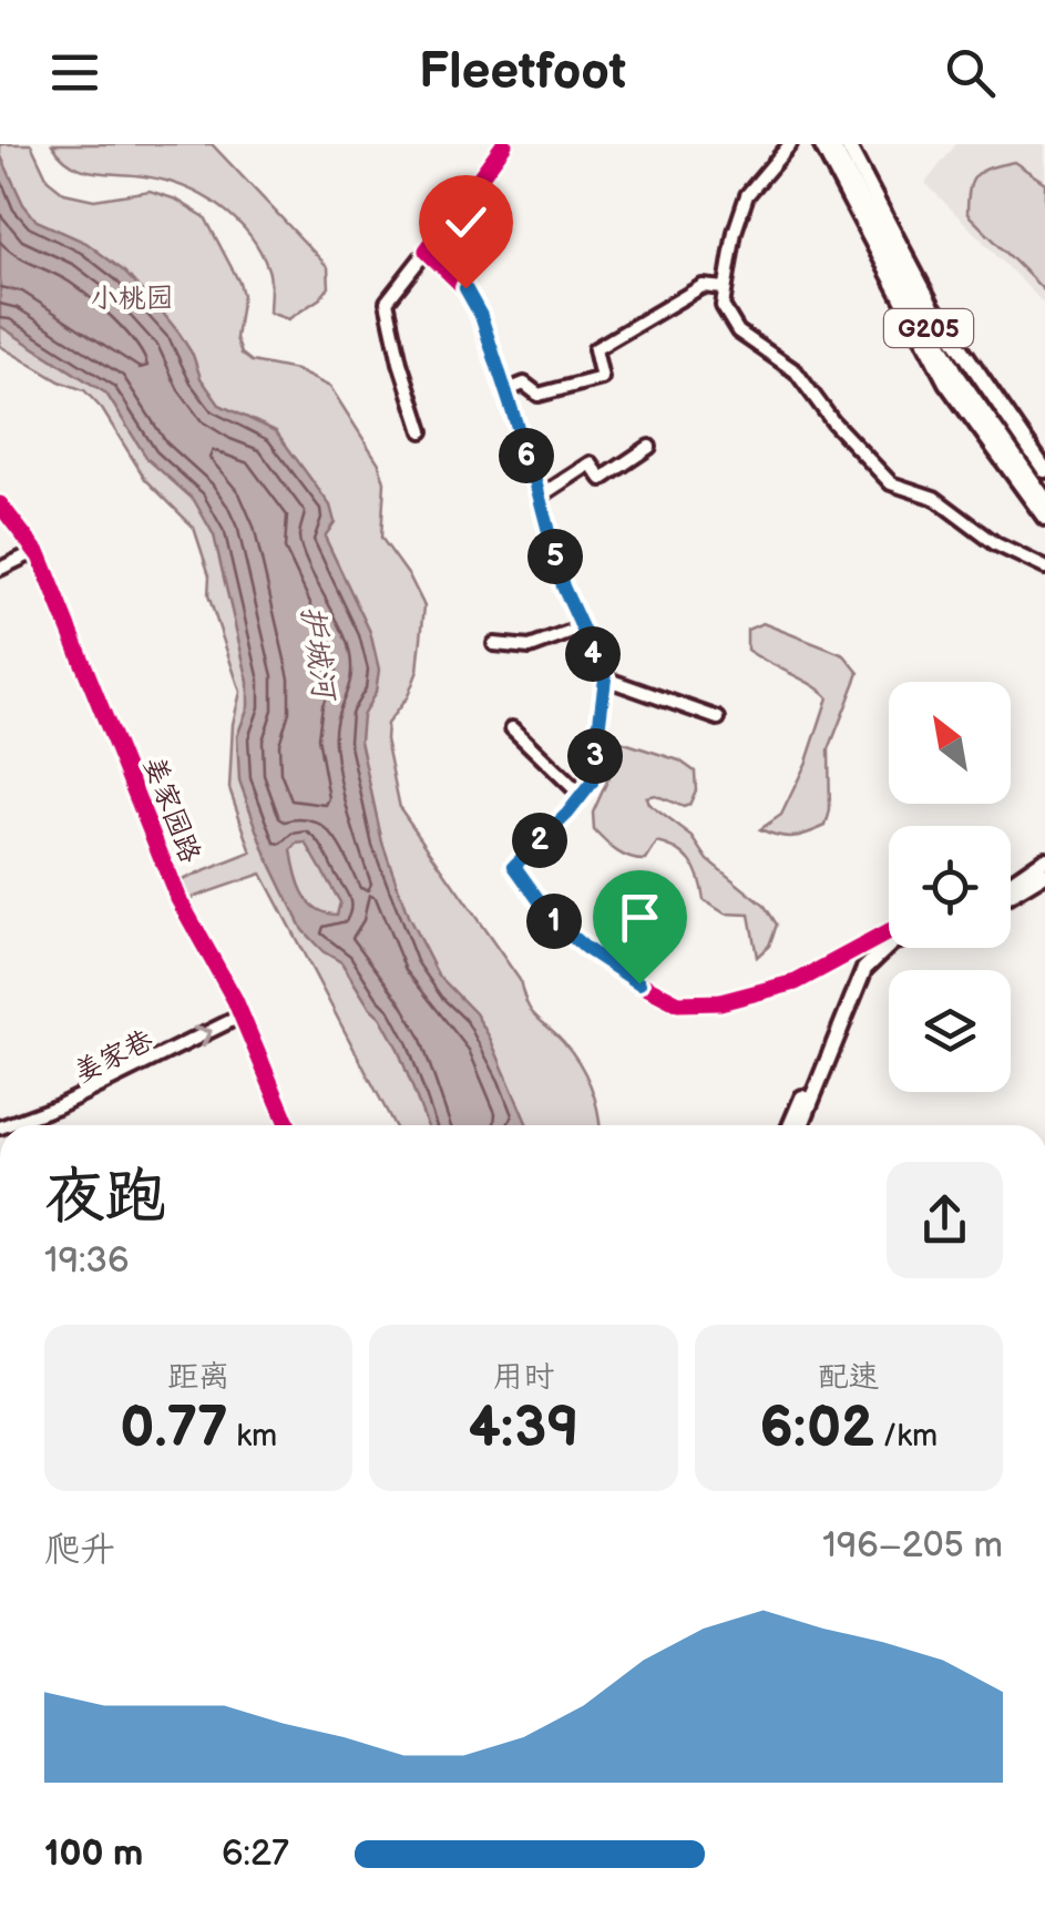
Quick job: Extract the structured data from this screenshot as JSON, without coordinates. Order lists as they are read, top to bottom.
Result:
{
  "streets": {
    "highway": ["G205"],
    "street": ["姜家园路", "姜家巷"]
  },
  "crossings": [
    ["姜家园路", "姜家巷"]
  ],
  "one_way": ["姜家巷"],
  "water": ["护城河"],
  "parks": ["小桃园"],
  "north": "top left",
  "page": {
    "header": "Fleetfoot",
    "pins": [
      "6",
      "5",
      "4",
      "3",
      "2",
      "1"
    ],
    "heading": ["夜跑", "19:36"],
    "stats": [
      ["距离", "0.77 km"],
      ["用时", "4:39"],
      ["配速", "6:02 /km"]
    ],
    "chart": ["爬升", "196–205 m"],
    "list": [
      {
        "name": "100 m",
        "note": "6:27"
      }
    ]
  }
}
